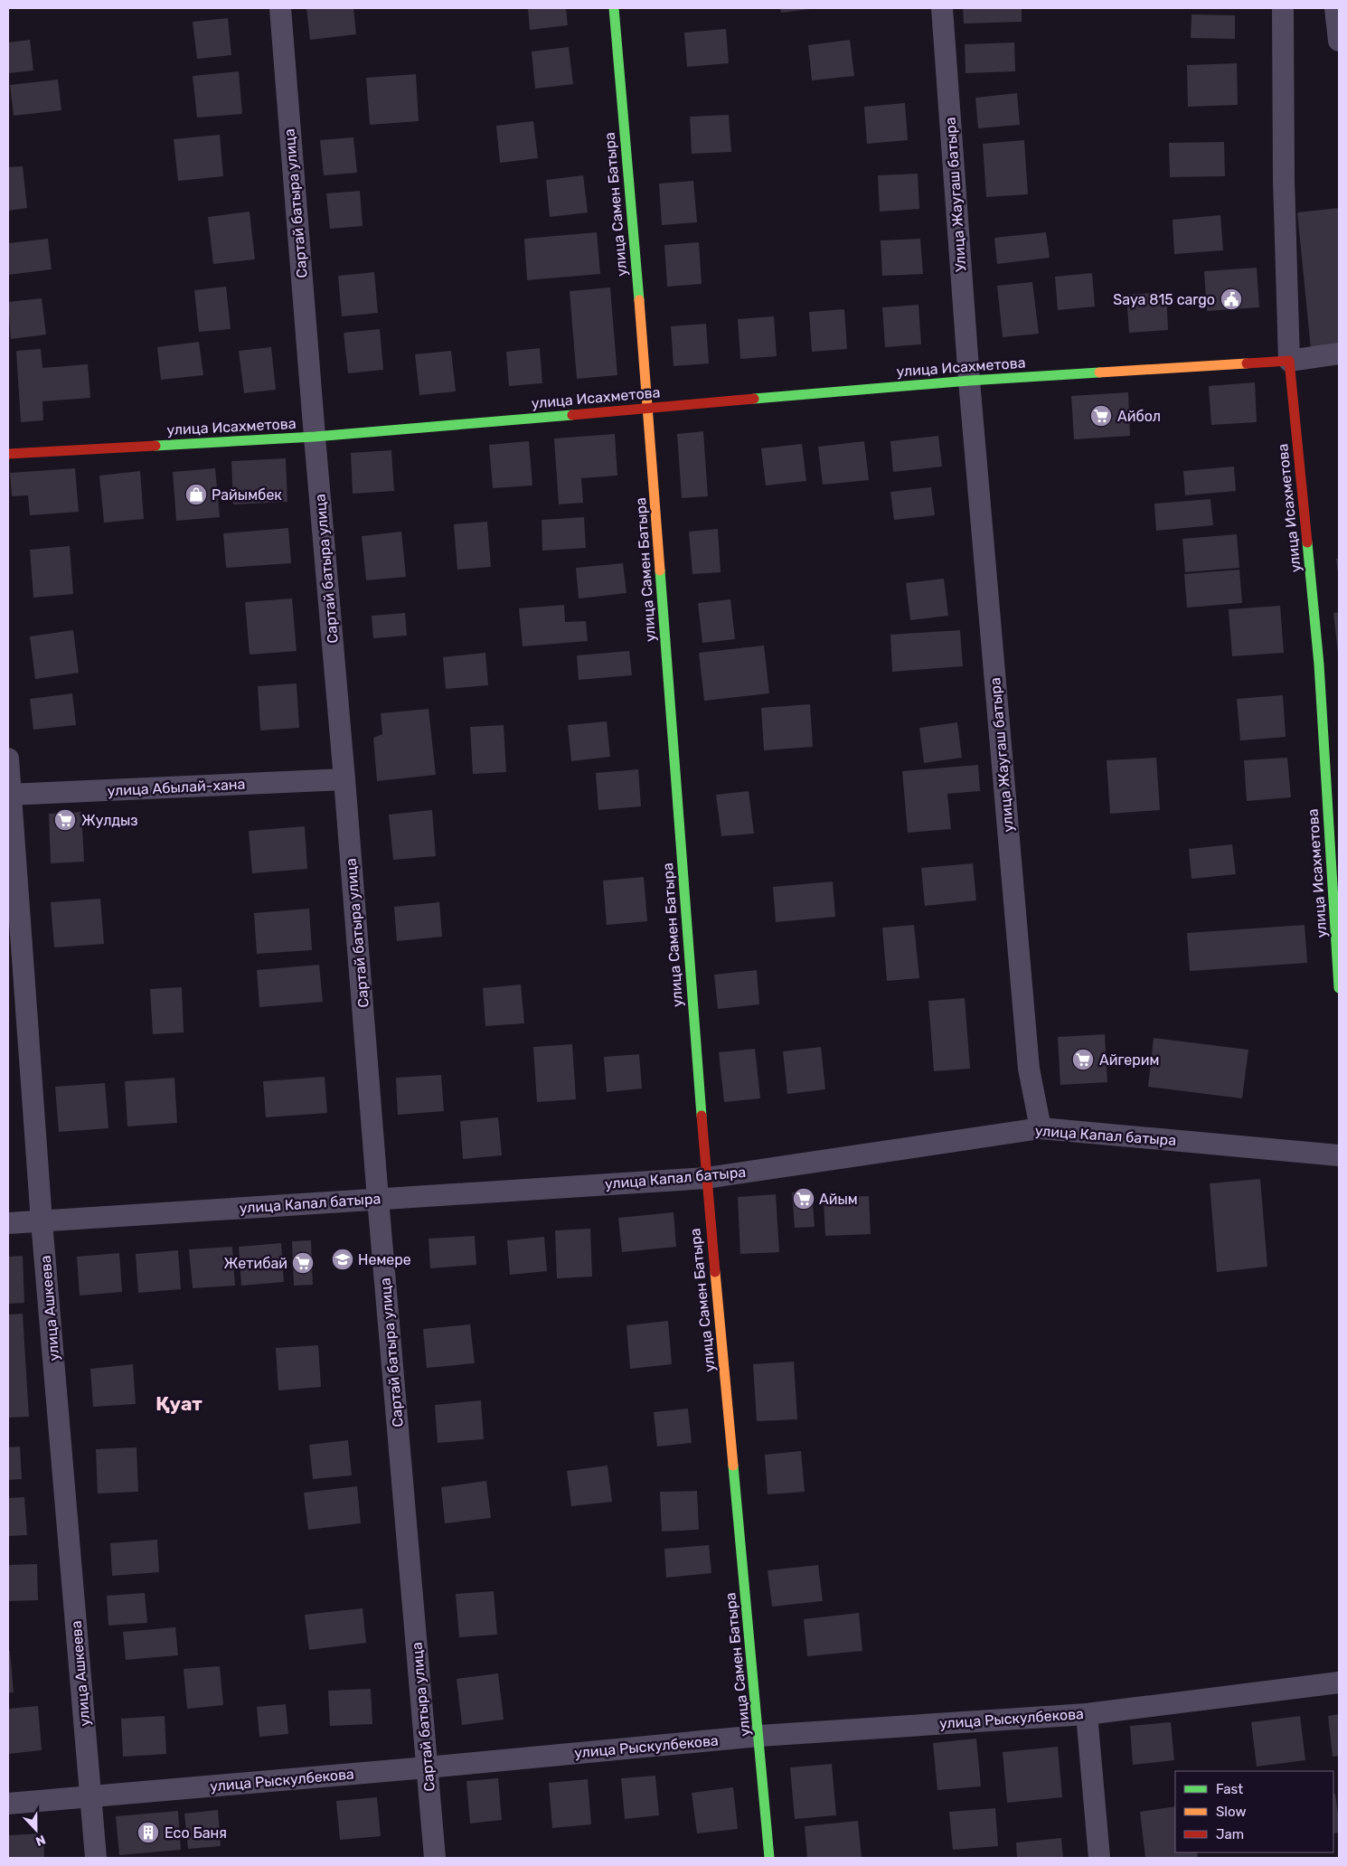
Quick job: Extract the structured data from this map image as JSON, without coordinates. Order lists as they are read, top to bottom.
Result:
{
  "streets": {
    "street": [
      "Улица Жаугаш батыра",
      "Сартай батыра улица",
      "улица Самен Батыра",
      "улица Исахметова",
      "улица Жаугаш батыра",
      "улица Абылай-хана",
      "улица Капал батыра",
      "улица Ашкеева",
      "улица Рыскулбекова"
    ]
  },
  "crossings": [
    ["Улица Жаугаш батыра", "улица Исахметова"],
    ["Улица Жаугаш батыра", "улица Жаугаш батыра"],
    ["Сартай батыра улица", "улица Исахметова"],
    ["Сартай батыра улица", "улица Абылай-хана"],
    ["Сартай батыра улица", "улица Капал батыра"],
    ["Сартай батыра улица", "улица Рыскулбекова"],
    ["улица Самен Батыра", "улица Исахметова"],
    ["улица Самен Батыра", "улица Капал батыра"],
    ["улица Самен Батыра", "улица Рыскулбекова"],
    ["улица Исахметова", "улица Жаугаш батыра"],
    ["улица Жаугаш батыра", "улица Капал батыра"],
    ["улица Абылай-хана", "улица Ашкеева"],
    ["улица Капал батыра", "улица Ашкеева"],
    ["улица Ашкеева", "улица Рыскулбекова"]
  ],
  "districts": ["Қуат"],
  "places": {
    "public building": ["Saya 815 cargo"],
    "supermarket": [
      "Айбол",
      "Жулдыз",
      "Айгерим",
      "Айым",
      "Жетибай"
    ],
    "shop": ["Райымбек"],
    "school or university": ["Немере"],
    "building": ["Eco Баня"]
  },
  "legend": ["Fast", "Slow", "Jam"],
  "north": "bottom"
}
